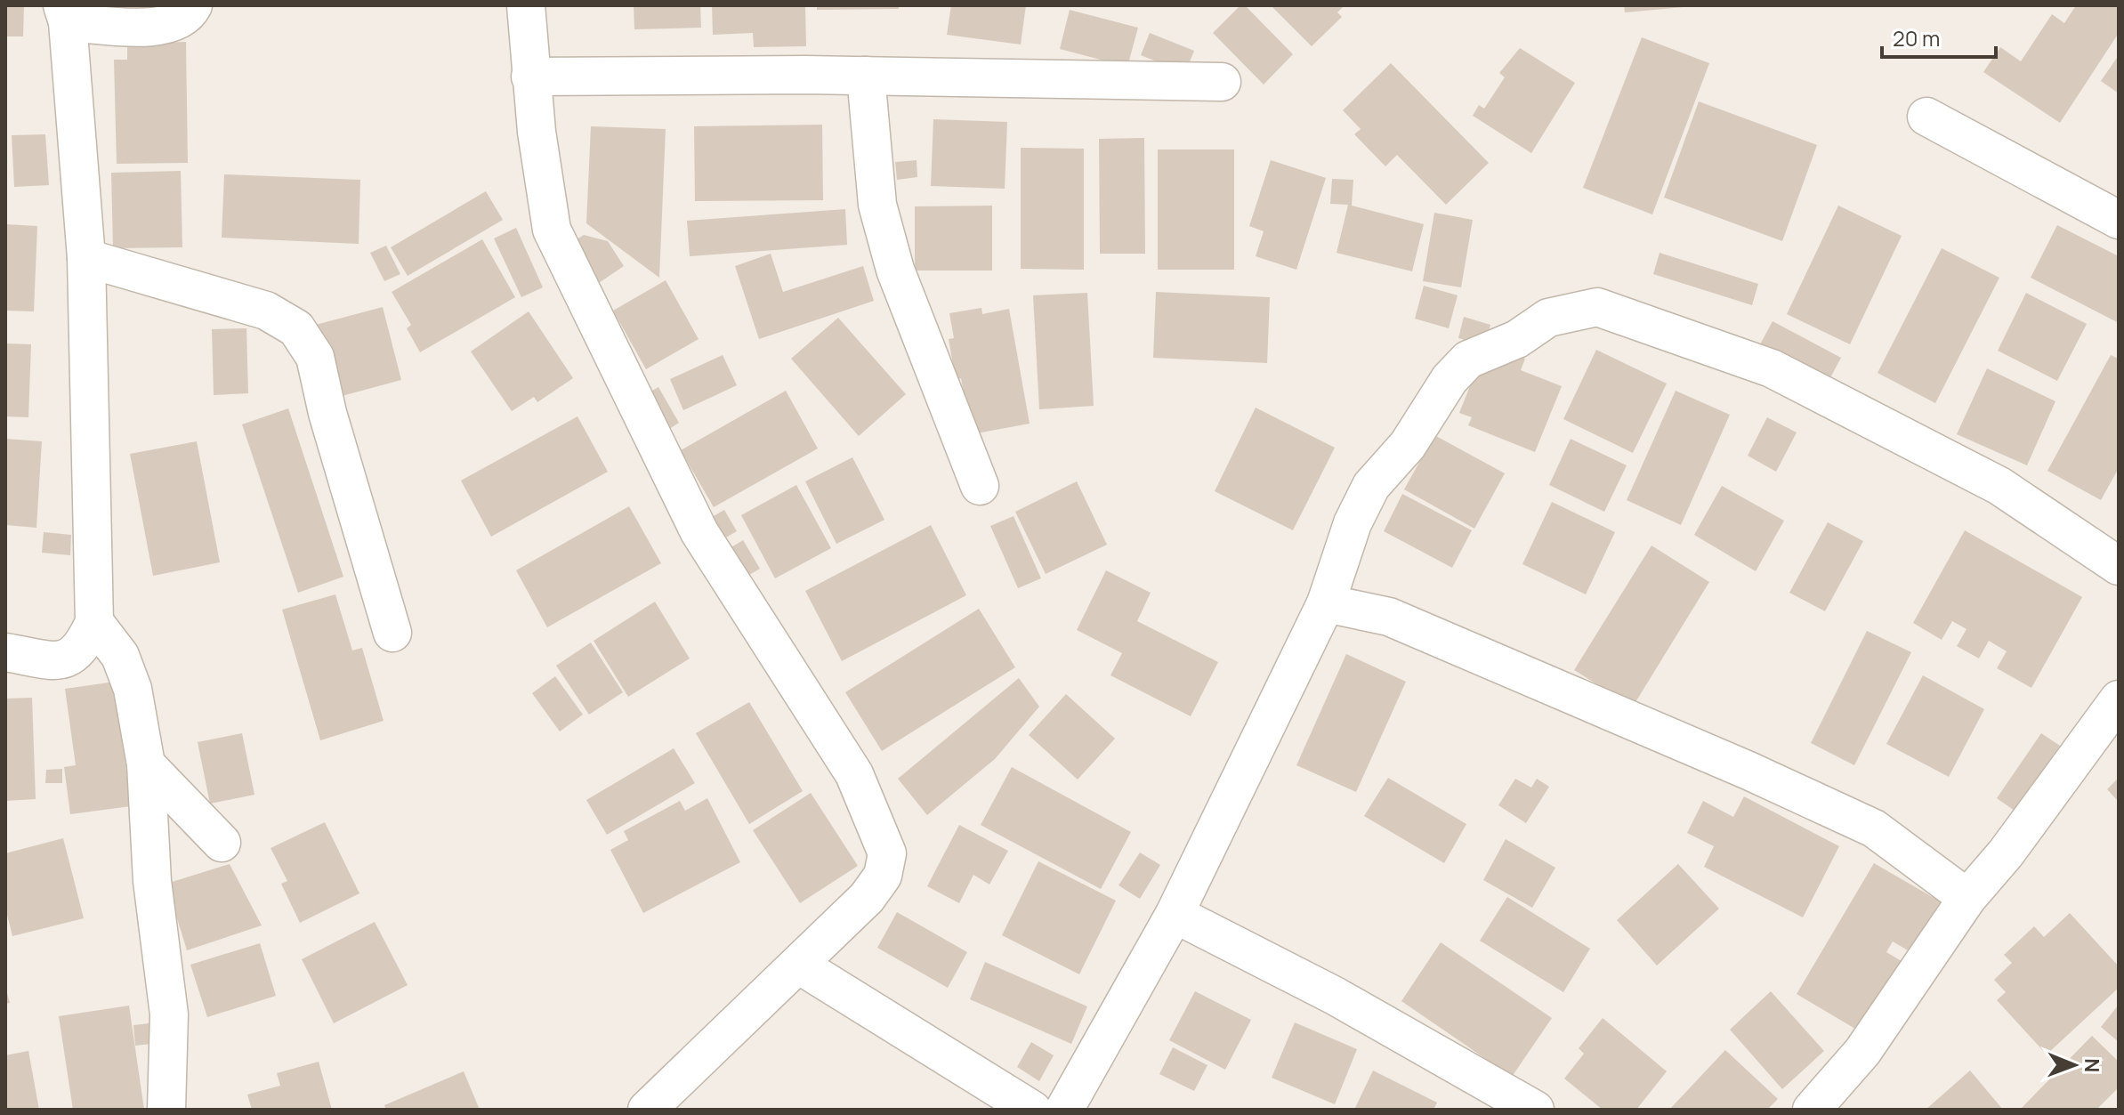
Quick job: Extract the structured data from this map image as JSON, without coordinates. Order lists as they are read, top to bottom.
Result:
{
  "scale_bar": "20 m",
  "north": "right"
}
